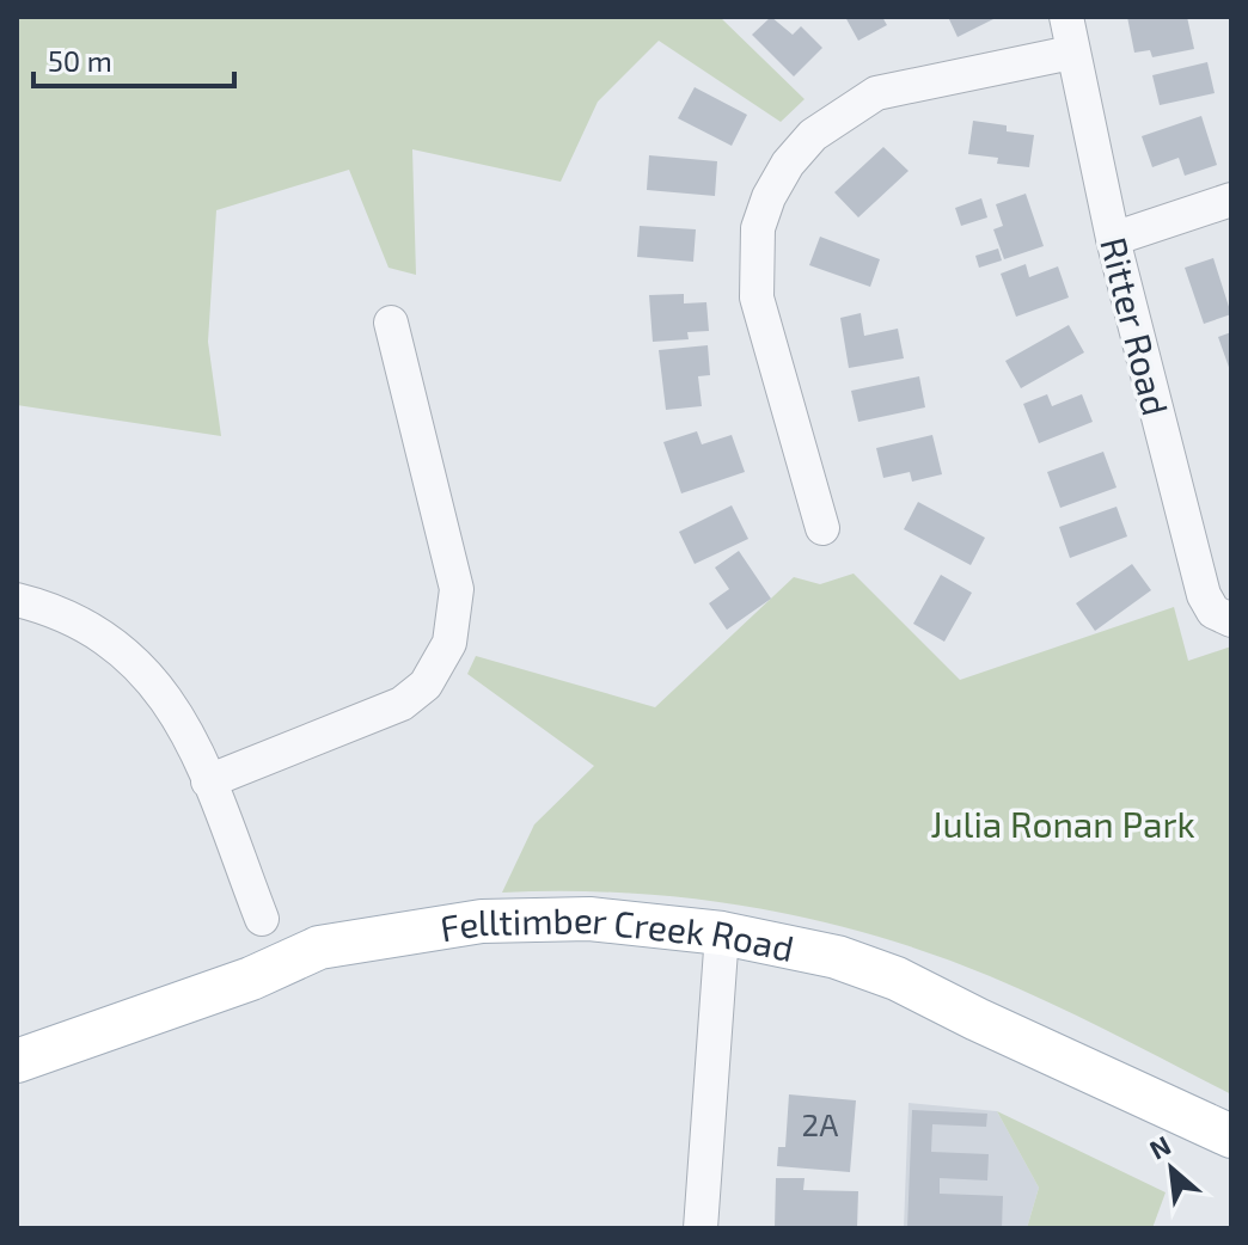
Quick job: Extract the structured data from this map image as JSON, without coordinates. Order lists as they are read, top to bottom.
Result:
{
  "streets": {
    "main road": ["Felltimber Creek Road"],
    "street": ["Ritter Road"]
  },
  "parks": ["Julia Ronan Park"],
  "house_numbers": ["2A"],
  "scale_bar": "50 m",
  "north": "top left"
}
